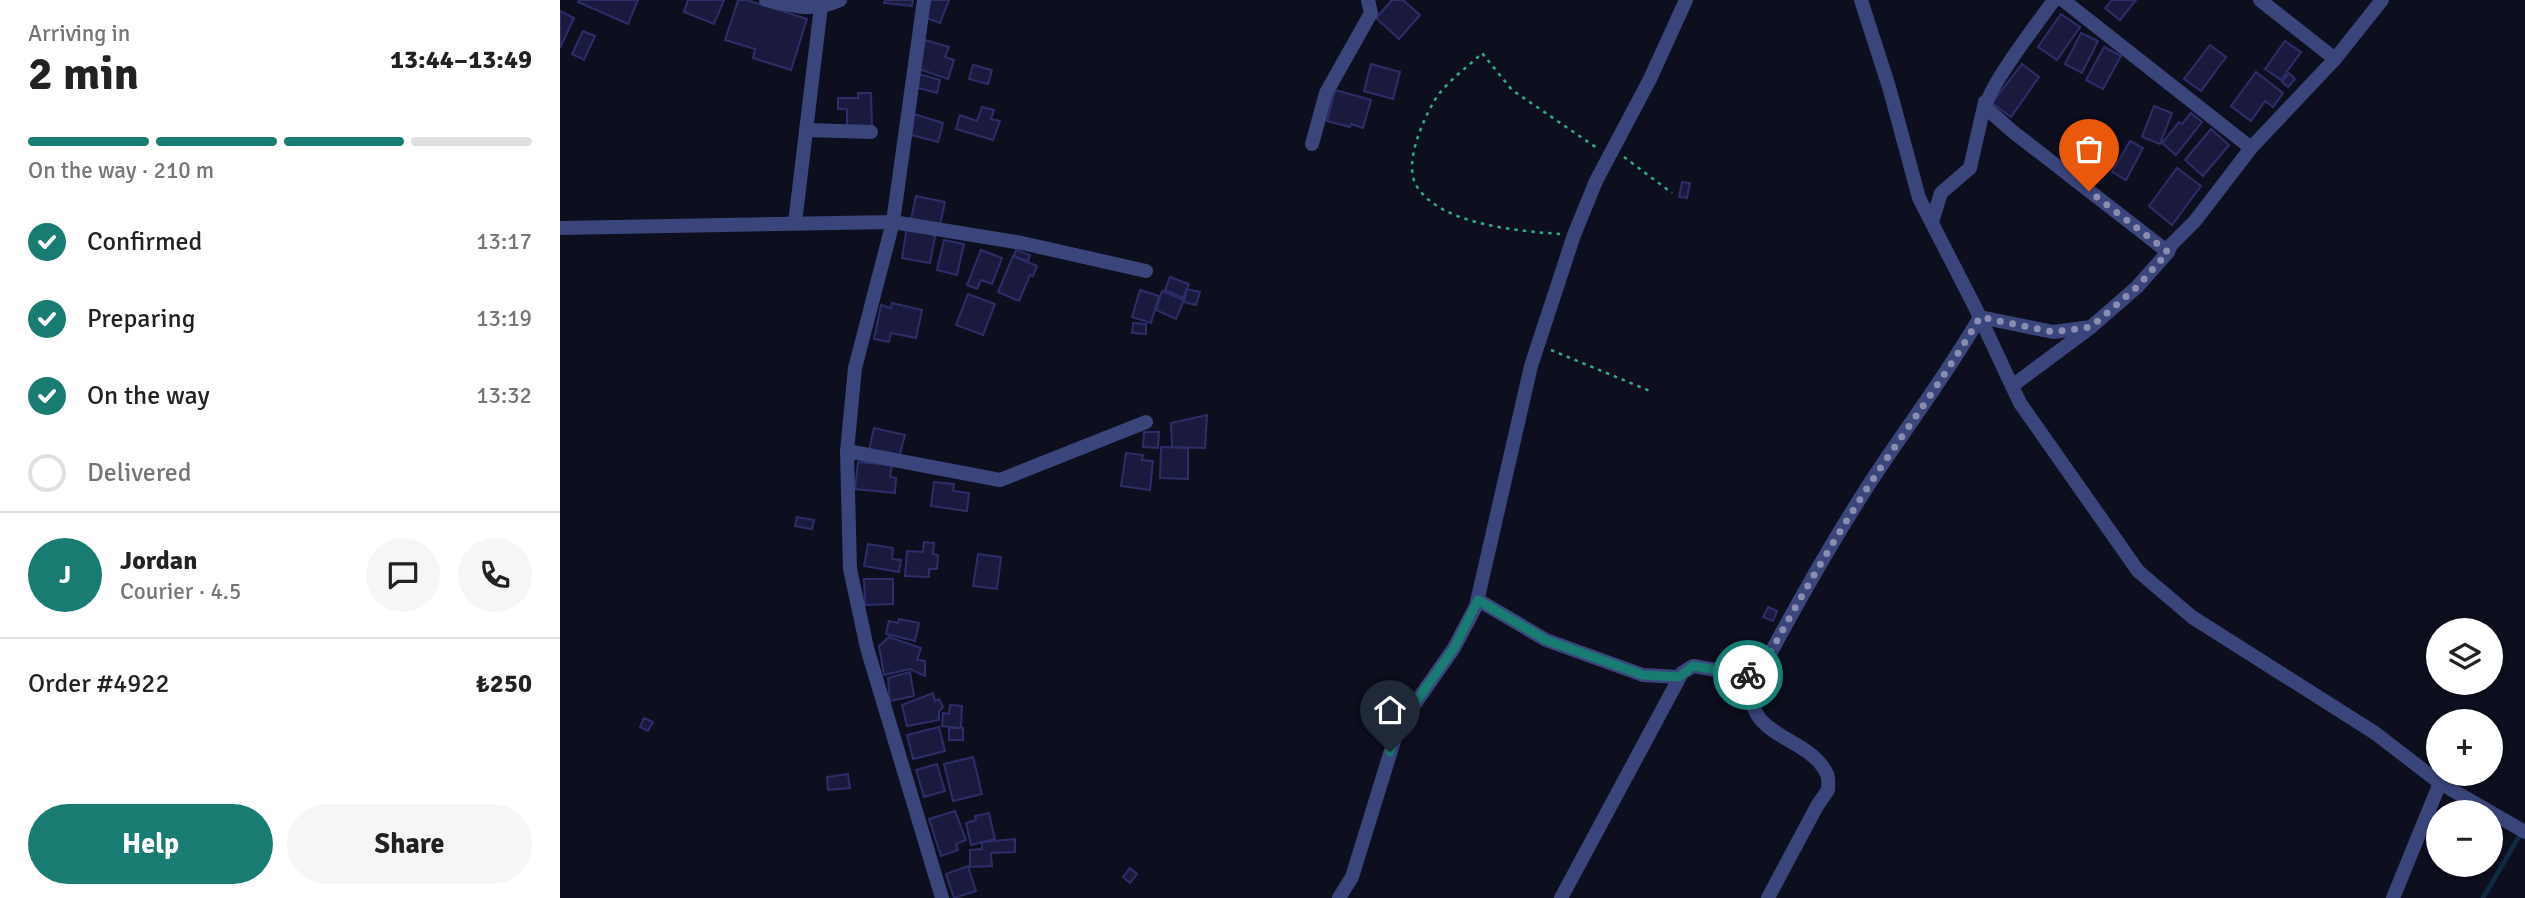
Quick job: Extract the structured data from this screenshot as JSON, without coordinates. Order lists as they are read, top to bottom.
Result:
{
  "page": {
    "heading": ["2 min", "Arriving in", "13:44–13:49"],
    "panel": [
      "Jordan",
      "Courier · 4.5",
      "Order #4922",
      "₺250"
    ],
    "bar": "On the way · 210 m",
    "list": [
      ["Confirmed", "13:17"],
      ["Preparing", "13:19"],
      ["On the way", "13:32"],
      "Delivered"
    ],
    "round": "J",
    "map_buttons": ["+", "−"],
    "buttons": ["Help", "Share"]
  }
}
